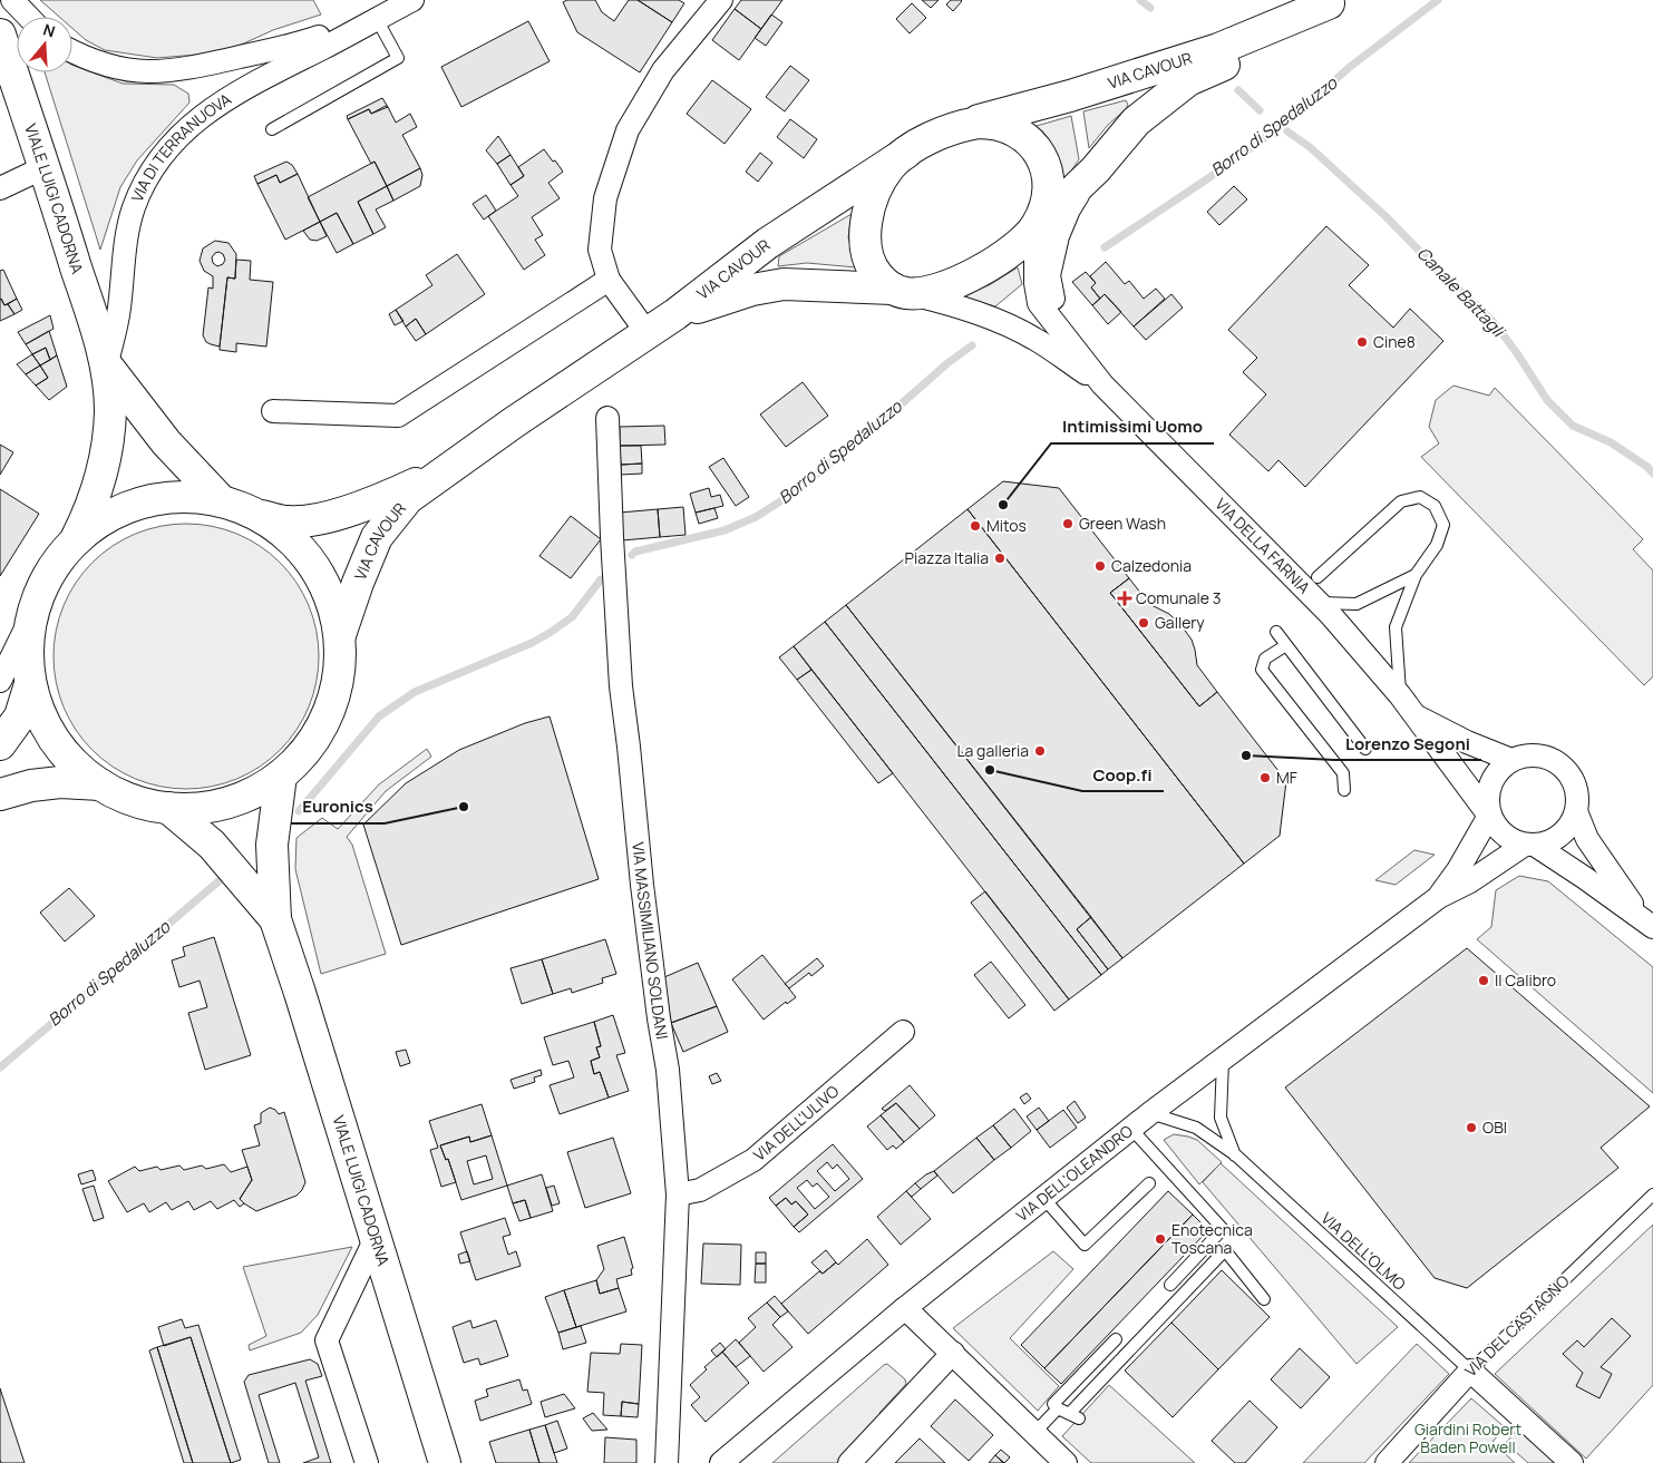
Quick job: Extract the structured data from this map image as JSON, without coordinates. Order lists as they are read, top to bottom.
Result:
{
  "streets": {
    "main road": ["VIA CAVOUR", "VIALE LUIGI CADORNA"],
    "street": [
      "VIA DI TERRANUOVA",
      "VIA DELLA FARNIA",
      "VIA MASSIMILIANO SOLDANI",
      "VIA DELL'ULIVO",
      "VIA DELL'OLEANDRO",
      "VIA DEL CASTAGNO"
    ],
    "lane": ["VIA DELL'OLMO"]
  },
  "crossings": [
    ["VIA CAVOUR", "VIA DELLA FARNIA"],
    ["VIA DI TERRANUOVA", "VIALE LUIGI CADORNA"],
    ["VIA DELLA FARNIA", "VIA DELL'OLEANDRO"],
    ["VIA MASSIMILIANO SOLDANI", "VIA DELL'ULIVO"],
    ["VIA DELL'OLMO", "VIA DEL CASTAGNO"]
  ],
  "water": ["Borro di Spedaluzzo", "Canale Battagli"],
  "parks": ["Giardini Robert Baden Powell"],
  "places": {
    "other": [
      "Cine8",
      "Intimissimi Uomo",
      "Green Wash",
      "Mitos",
      "Piazza Italia",
      "Calzedonia",
      "Gallery",
      "La galleria",
      "Lorenzo Segoni",
      "Coop.fi",
      "MF",
      "Euronics",
      "Il Calibro",
      "OBI",
      "Enotecnica Toscana"
    ],
    "health": ["Comunale 3"]
  },
  "north": "top"
}
